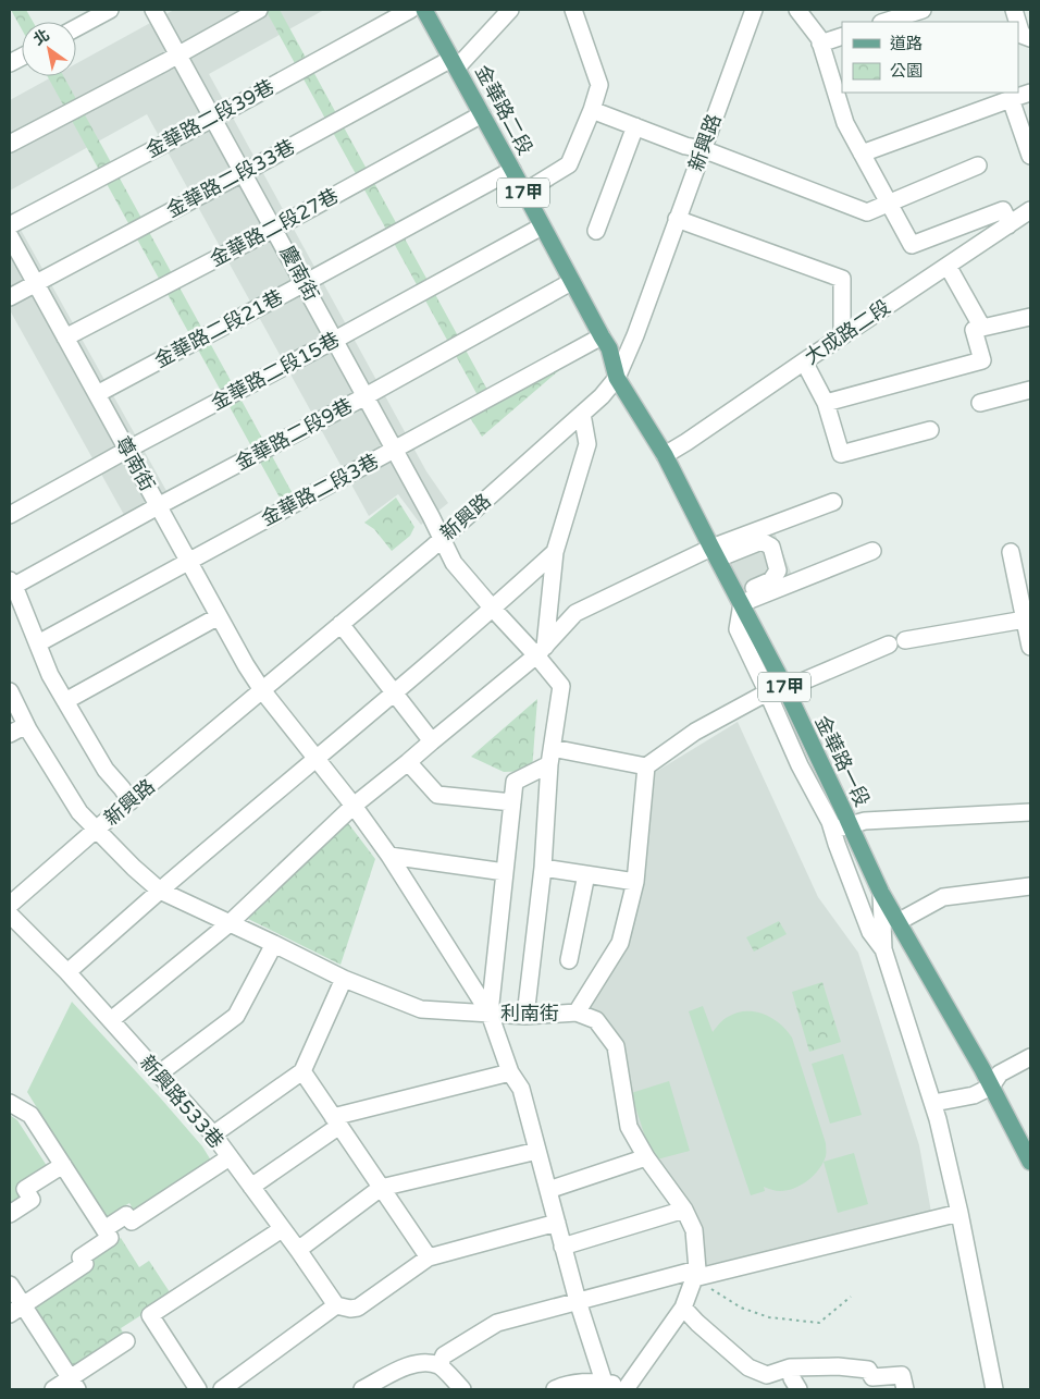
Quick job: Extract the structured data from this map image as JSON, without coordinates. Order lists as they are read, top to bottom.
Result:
{
  "streets": {
    "main road": ["金華路二段", "17甲", "金華路一段"],
    "street": [
      "金華路二段39巷",
      "新興路",
      "金華路二段33巷",
      "金華路二段27巷",
      "慶南街",
      "金華路二段21巷",
      "大成路二段",
      "金華路二段15巷",
      "金華路二段9巷",
      "尊南街",
      "金華路二段3巷",
      "利南街",
      "新興路533巷"
    ]
  },
  "crossings": [
    ["金華路二段", "新興路"],
    ["金華路二段", "金華路二段33巷"],
    ["金華路二段", "金華路二段27巷"],
    ["金華路二段", "金華路二段21巷"],
    ["金華路二段", "金華路二段15巷"],
    ["金華路二段", "金華路二段9巷"],
    ["金華路二段", "金華路二段3巷"],
    ["金華路二段", "金華路一段"],
    ["金華路二段39巷", "慶南街"],
    ["新興路", "慶南街"],
    ["新興路", "尊南街"],
    ["新興路", "金華路一段"],
    ["新興路", "利南街"],
    ["金華路二段33巷", "慶南街"],
    ["金華路二段33巷", "尊南街"],
    ["金華路二段27巷", "慶南街"],
    ["金華路二段27巷", "尊南街"],
    ["慶南街", "金華路二段21巷"],
    ["慶南街", "金華路二段15巷"],
    ["慶南街", "金華路二段9巷"],
    ["慶南街", "金華路二段3巷"],
    ["慶南街", "利南街"],
    ["金華路二段21巷", "尊南街"],
    ["大成路二段", "金華路一段"],
    ["金華路二段15巷", "尊南街"],
    ["金華路二段9巷", "尊南街"],
    ["尊南街", "金華路二段3巷"],
    ["尊南街", "利南街"]
  ],
  "legend": ["道路", "公園"],
  "north": "top left"
}
